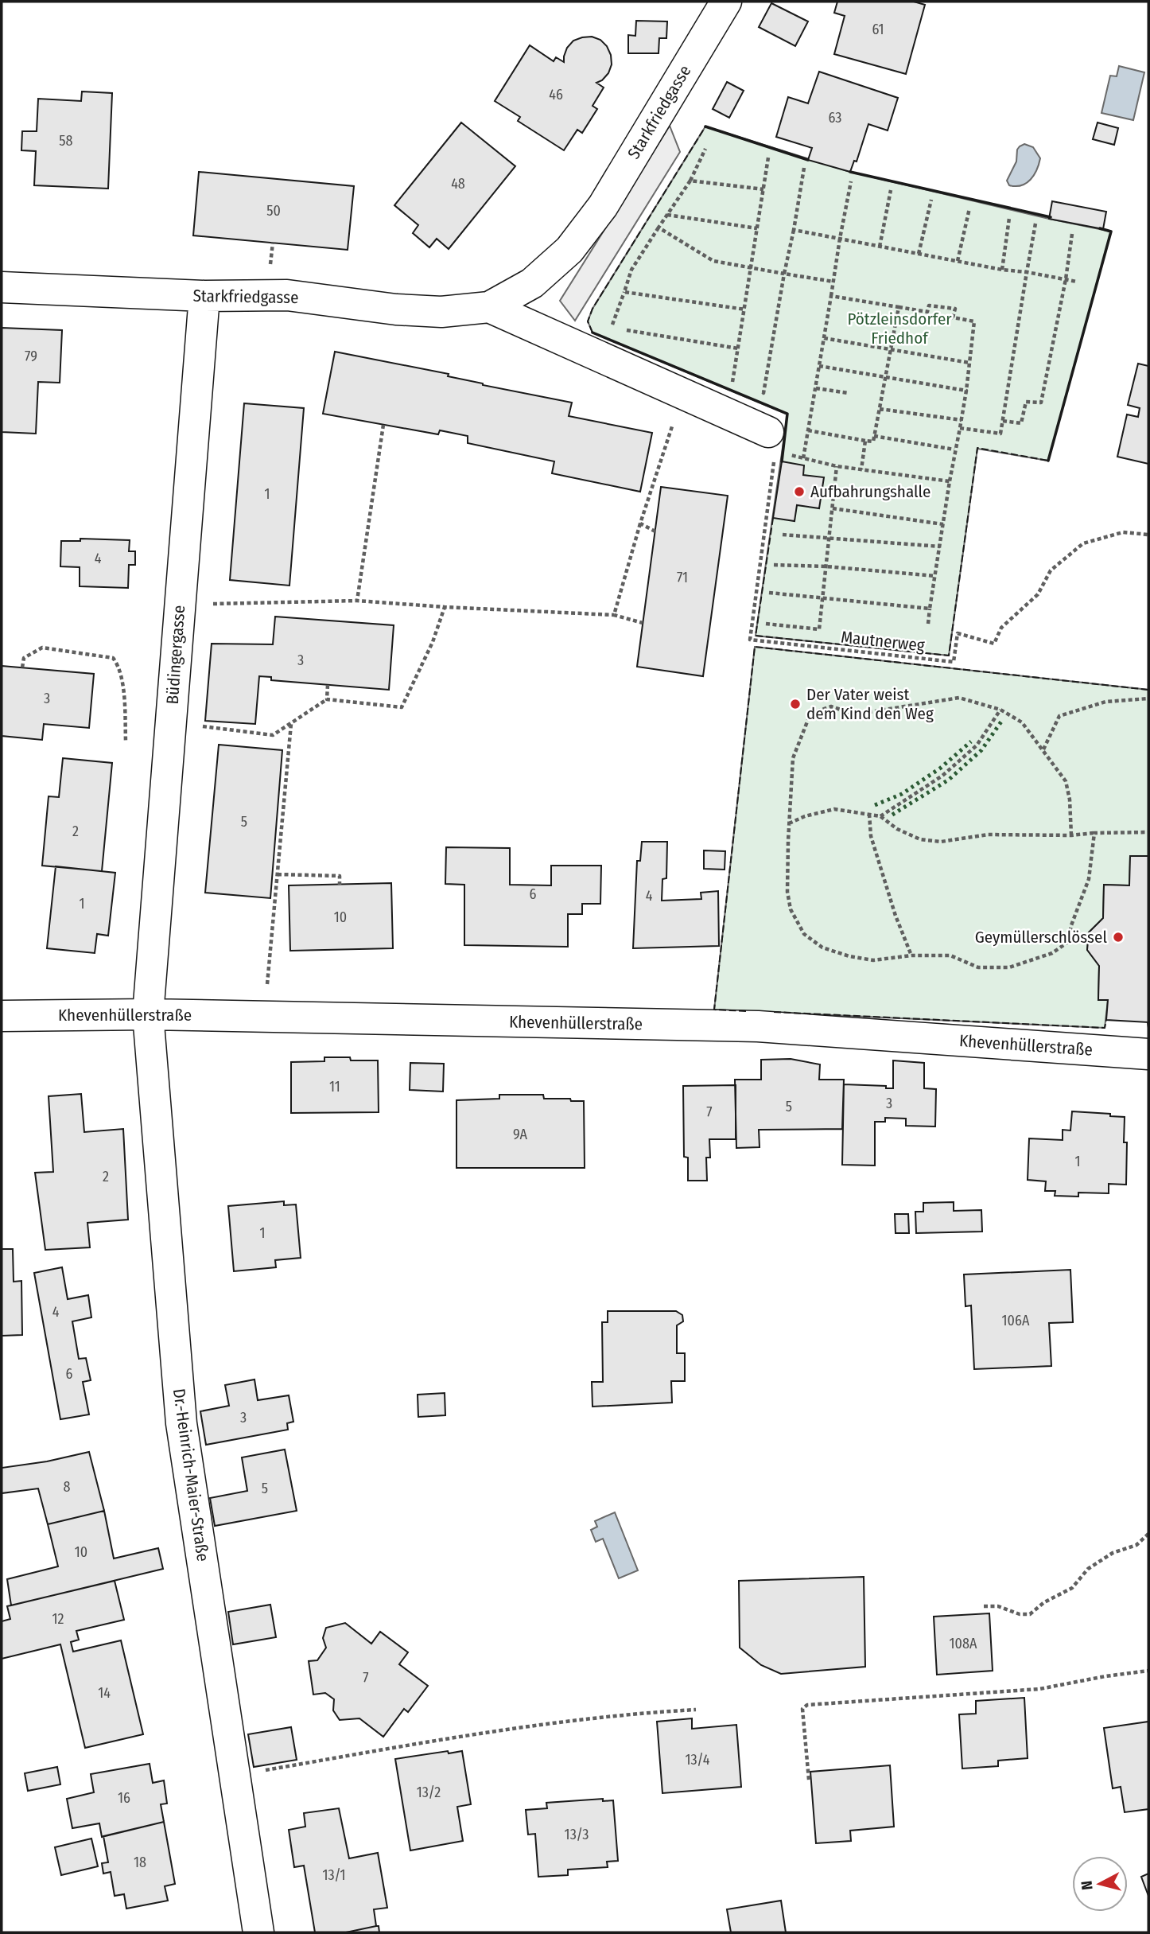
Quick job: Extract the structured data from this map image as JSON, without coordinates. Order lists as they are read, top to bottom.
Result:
{
  "streets": {
    "street": [
      "Starkfriedgasse",
      "Büdingergasse",
      "Khevenhüllerstraße",
      "Dr.-Heinrich-Maier-Straße"
    ],
    "path": ["Mautnerweg"]
  },
  "crossings": [
    ["Starkfriedgasse", "Mautnerweg"],
    ["Starkfriedgasse", "Büdingergasse"],
    ["Büdingergasse", "Khevenhüllerstraße"],
    ["Büdingergasse", "Dr.-Heinrich-Maier-Straße"],
    ["Khevenhüllerstraße", "Dr.-Heinrich-Maier-Straße"]
  ],
  "parks": ["Pötzleinsdorfer Friedhof"],
  "places": ["Aufbahrungshalle", "Der Vater weist dem Kind den Weg", "Geymüllerschlössel"],
  "house_numbers": [
    "61",
    "46",
    "63",
    "58",
    "48",
    "50",
    "79",
    "1",
    "4",
    "71",
    "3",
    "3",
    "5",
    "2",
    "6",
    "4",
    "1",
    "10",
    "11",
    "3",
    "5",
    "7",
    "9A",
    "1",
    "2",
    "1",
    "4",
    "106A",
    "6",
    "3",
    "8",
    "5",
    "10",
    "12",
    "108A",
    "7",
    "14",
    "13/4",
    "13/2",
    "16",
    "13/3",
    "18",
    "13/1"
  ],
  "north": "left"
}
